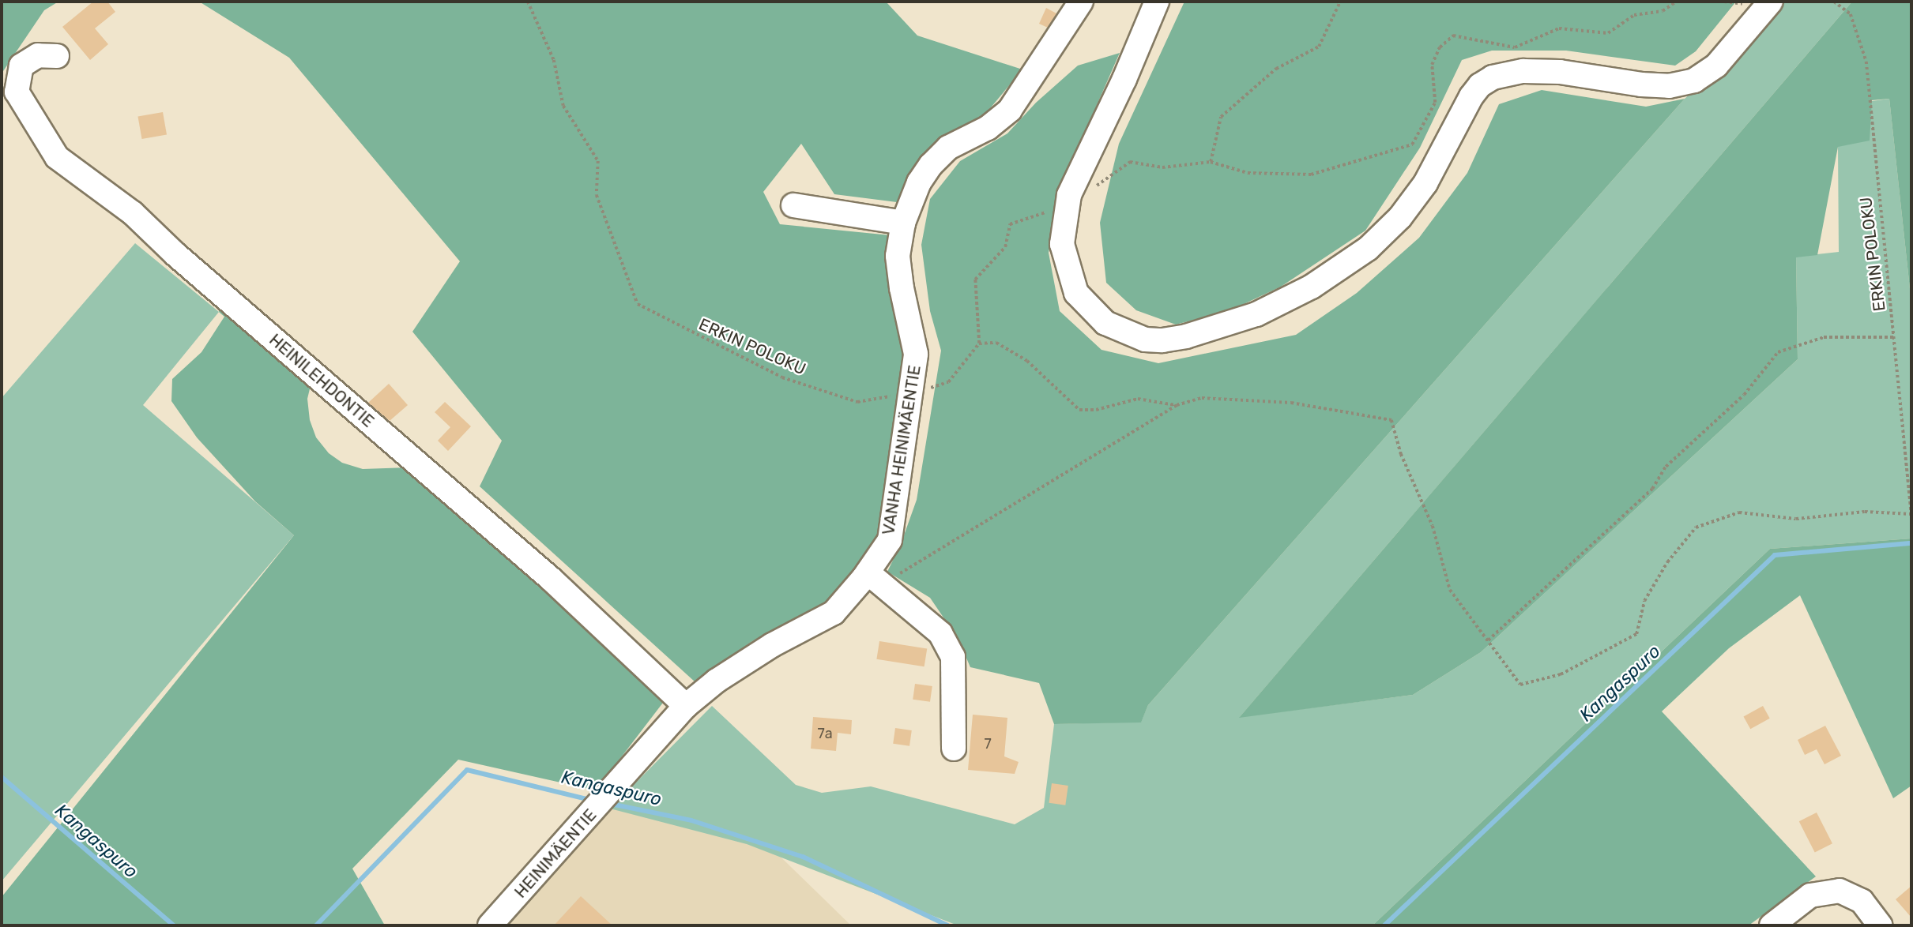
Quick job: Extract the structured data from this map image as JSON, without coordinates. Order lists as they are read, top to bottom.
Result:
{
  "streets": {
    "street": ["HEINILEHDONTIE", "VANHA HEINIMÄENTIE", "HEINIMÄENTIE"],
    "path": ["ERKIN POLOKU"]
  },
  "crossings": [
    ["ERKIN POLOKU", "VANHA HEINIMÄENTIE"],
    ["HEINILEHDONTIE", "VANHA HEINIMÄENTIE"],
    ["HEINILEHDONTIE", "HEINIMÄENTIE"],
    ["VANHA HEINIMÄENTIE", "HEINIMÄENTIE"]
  ],
  "water": ["Kangaspuro"],
  "house_numbers": ["7a", "7"]
}
